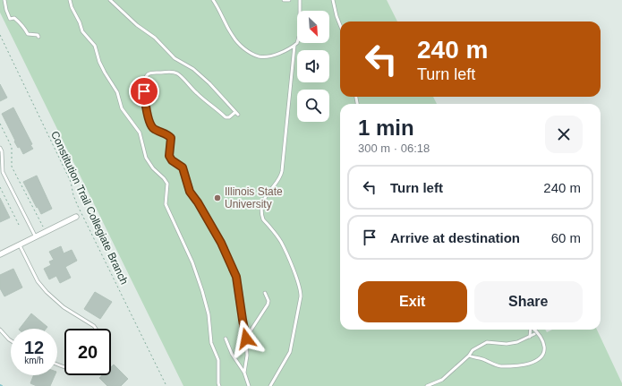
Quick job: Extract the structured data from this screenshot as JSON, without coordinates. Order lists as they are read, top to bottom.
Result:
{
  "streets": {
    "path": ["Constitution Trail Collegiate Branch"]
  },
  "places": ["Illinois State University"],
  "north": "bottom right",
  "page": {
    "turn": ["240 m", "Turn left"],
    "heading": ["1 min", "300 m · 06:18"],
    "list": [
      {
        "name": "Turn left",
        "value": "240 m"
      },
      {
        "name": "Arrive at destination",
        "value": "60 m"
      }
    ],
    "buttons": ["Exit", "Share"],
    "speed": "12 km/h",
    "limit": "20"
  }
}
